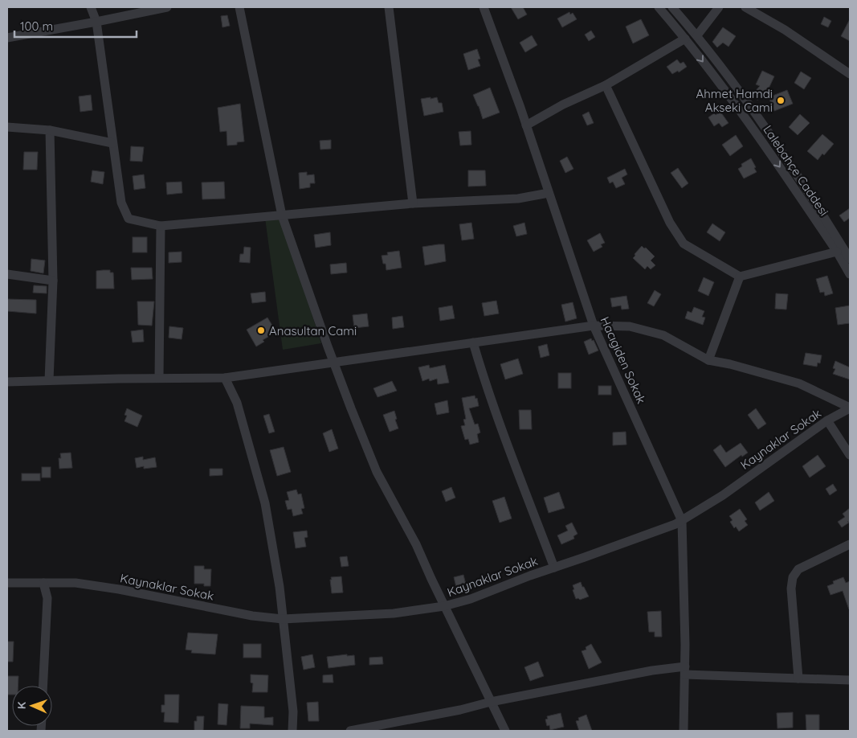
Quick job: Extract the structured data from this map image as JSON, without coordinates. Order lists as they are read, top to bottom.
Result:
{
  "streets": {
    "street": ["Lalebahçe Caddesi", "Hacıgiden Sokak", "Kaynaklar Sokak"]
  },
  "crossings": [
    ["Hacıgiden Sokak", "Kaynaklar Sokak"]
  ],
  "places": ["Ahmet Hamdi Akseki Cami", "Anasultan Cami"],
  "scale_bar": "100 m",
  "north": "left"
}
